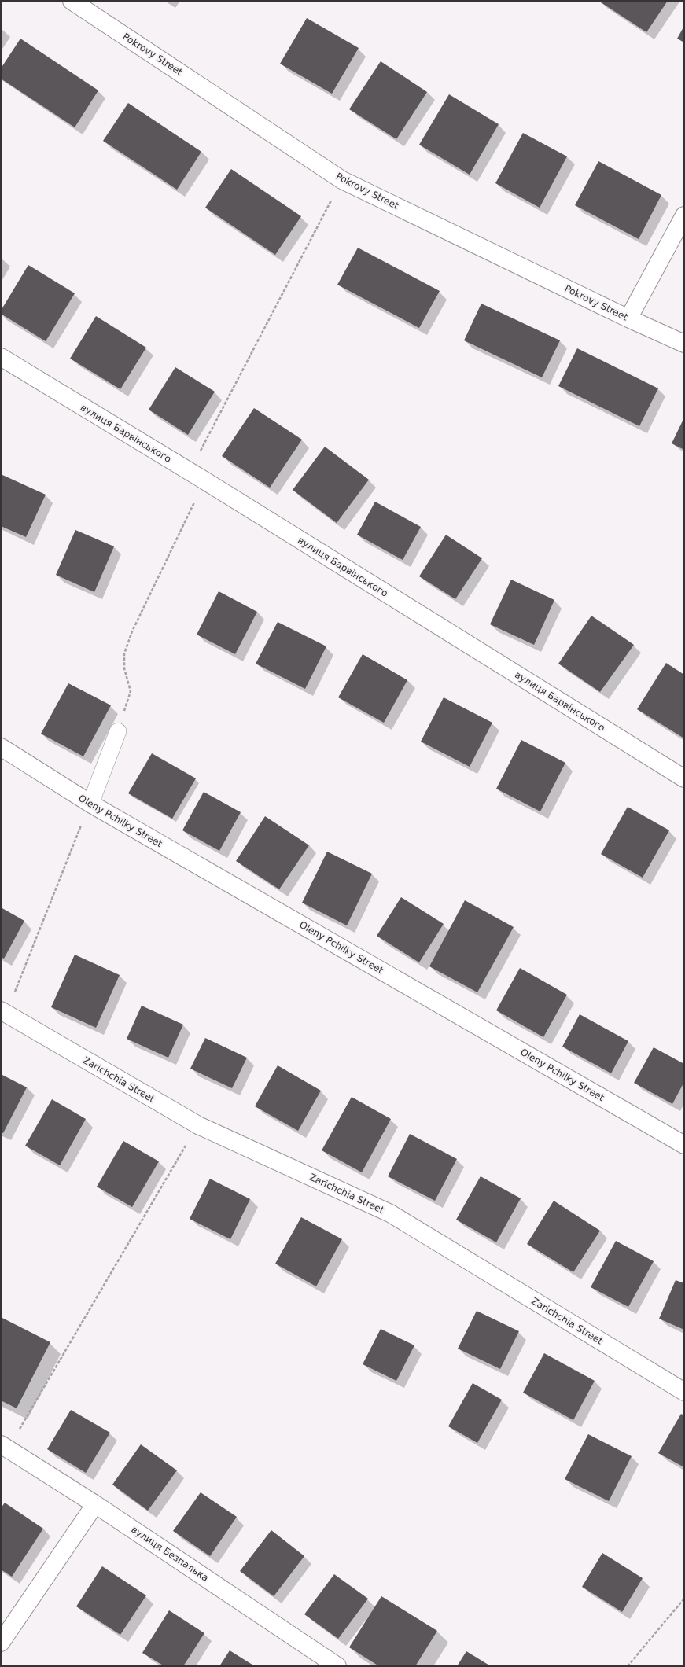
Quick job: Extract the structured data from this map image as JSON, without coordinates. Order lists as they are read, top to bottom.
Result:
{
  "streets": {
    "street": [
      "Pokrovy Street",
      "вулиця Барвінського",
      "Oleny Pchilky Street",
      "Zarichchia Street",
      "вулиця Безпалька"
    ]
  }
}
